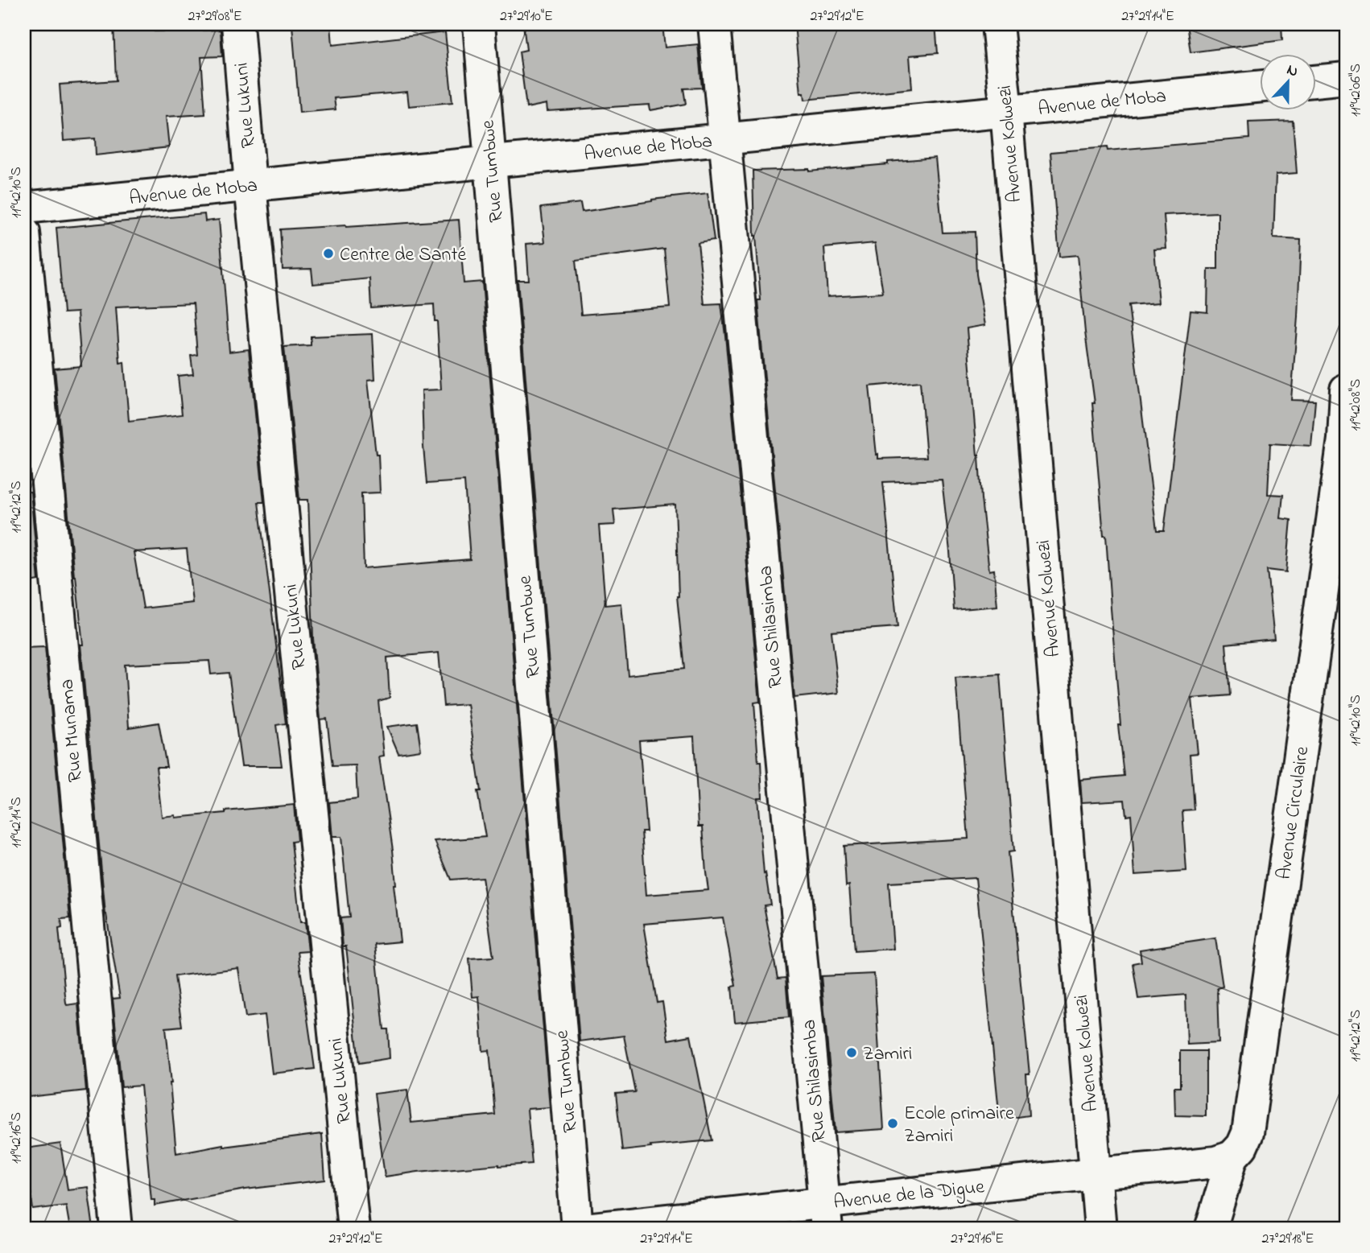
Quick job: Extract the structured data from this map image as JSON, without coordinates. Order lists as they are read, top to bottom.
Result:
{
  "streets": {
    "street": [
      "Avenue de Moba",
      "Rue Lukuni",
      "Avenue Kolwezi",
      "Rue Tumbwe",
      "Rue Shilasimba",
      "Rue Munama",
      "Avenue Circulaire",
      "Avenue de la Digue"
    ]
  },
  "crossings": [
    ["Avenue de Moba", "Rue Lukuni"],
    ["Avenue de Moba", "Avenue Kolwezi"],
    ["Avenue de Moba", "Rue Tumbwe"],
    ["Avenue de Moba", "Rue Shilasimba"],
    ["Avenue Kolwezi", "Avenue de la Digue"],
    ["Rue Shilasimba", "Avenue de la Digue"],
    ["Avenue Circulaire", "Avenue de la Digue"]
  ],
  "places": ["Centre de Santé", "Zamiri", "Ecole primaire Zamiri"],
  "north": "top",
  "coordinates": [
    "27°29'08\"E",
    "27°29'10\"E",
    "27°29'12\"E",
    "27°29'14\"E",
    "11°42'06\"S",
    "11°42'10\"S",
    "11°42'08\"S",
    "11°42'12\"S",
    "11°42'14\"S",
    "11°42'16\"S",
    "27°29'16\"E",
    "27°29'18\"E"
  ]
}
